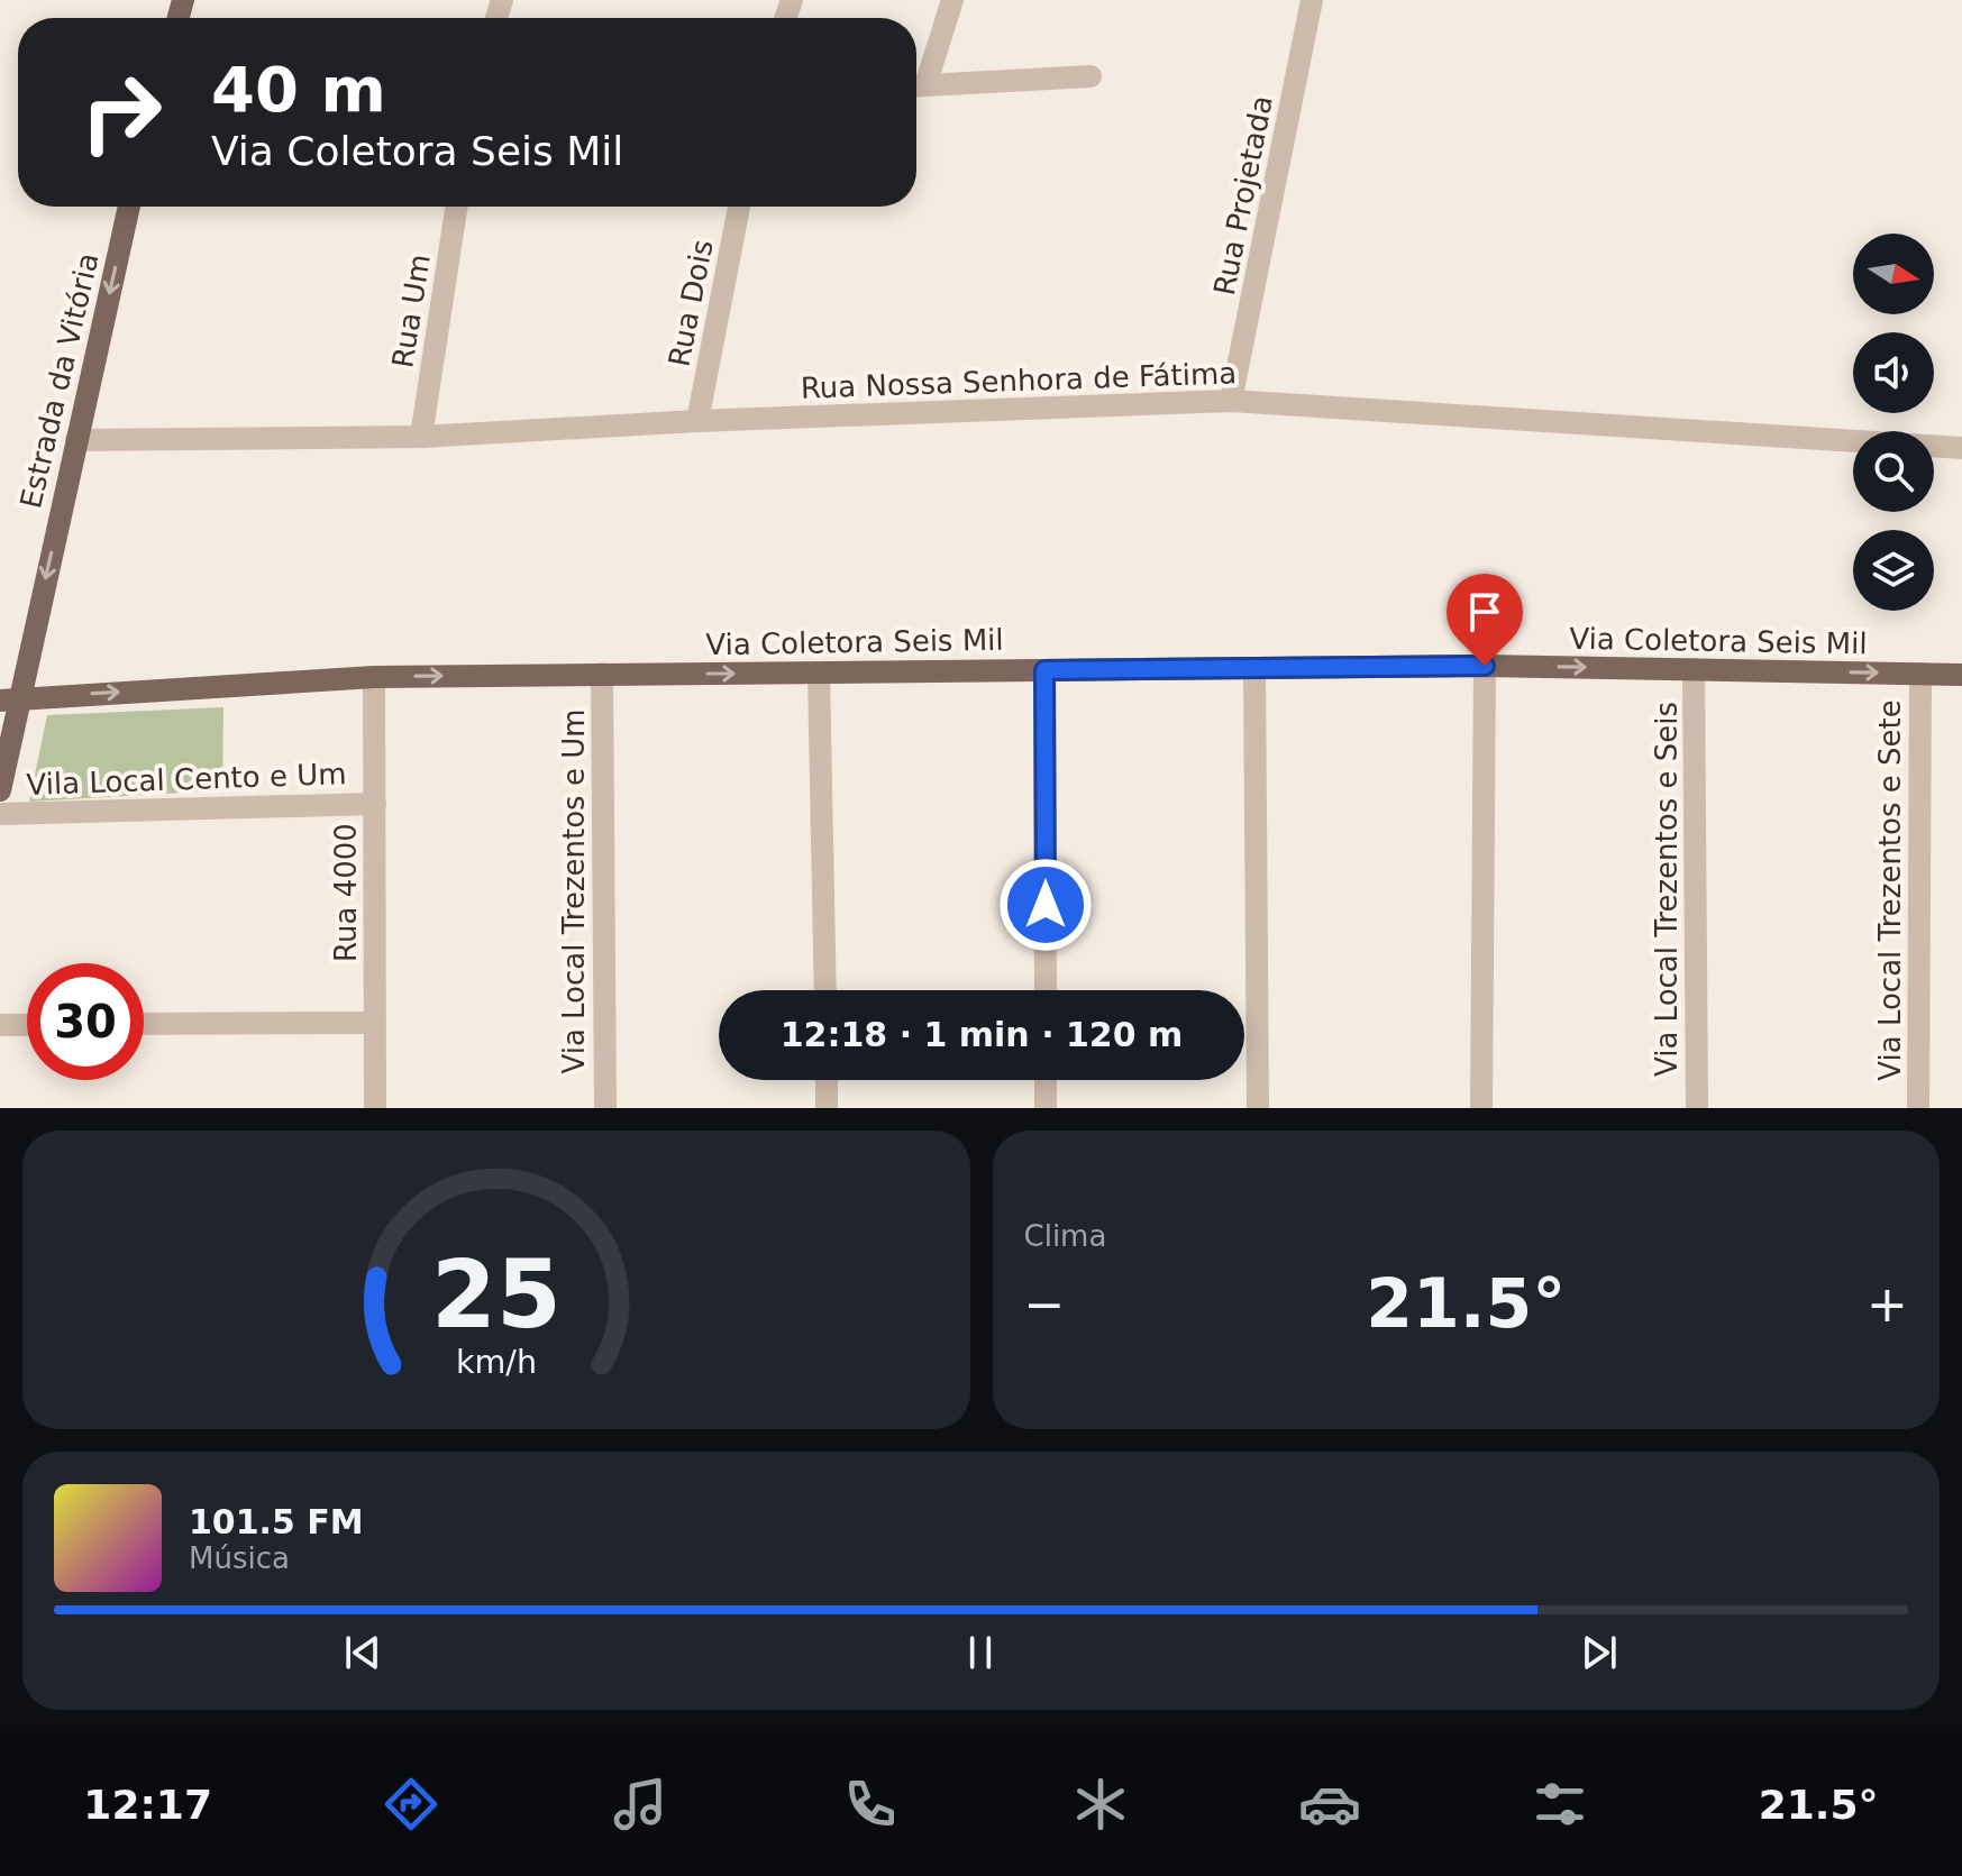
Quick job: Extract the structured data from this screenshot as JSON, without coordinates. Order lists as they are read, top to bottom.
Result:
{
  "streets": {
    "main road": ["Estrada da Vitória", "Via Coletora Seis Mil"],
    "street": [
      "Rua Projetada",
      "Rua Dois",
      "Rua Um",
      "Rua Nossa Senhora de Fátima",
      "Vila Local Cento e Um",
      "Via Local Trezentos e Seis",
      "Via Local Trezentos e Sete",
      "Via Local Trezentos e Um",
      "Rua 4000"
    ]
  },
  "crossings": [
    ["Rua Projetada", "Rua Nossa Senhora de Fátima"],
    ["Rua Dois", "Rua Nossa Senhora de Fátima"],
    ["Rua Um", "Rua Nossa Senhora de Fátima"],
    ["Estrada da Vitória", "Rua Nossa Senhora de Fátima"],
    ["Estrada da Vitória", "Via Coletora Seis Mil"],
    ["Via Coletora Seis Mil", "Via Local Trezentos e Seis"],
    ["Via Coletora Seis Mil", "Via Local Trezentos e Sete"],
    ["Via Coletora Seis Mil", "Via Local Trezentos e Um"],
    ["Via Coletora Seis Mil", "Rua 4000"],
    ["Vila Local Cento e Um", "Rua 4000"]
  ],
  "one_way": ["Estrada da Vitória", "Via Coletora Seis Mil"],
  "north": "right",
  "page": {
    "turn": ["40 m", "Via Coletora Seis Mil"],
    "limit": "30",
    "trip": "12:18 · 1 min · 120 m",
    "tile": "Clima",
    "heat": ["−", "21.5°", "+"],
    "song": ["101.5 FM", "Música"],
    "tabs": ["12:17", "21.5°"],
    "gauge": ["25", "km/h"]
  }
}
